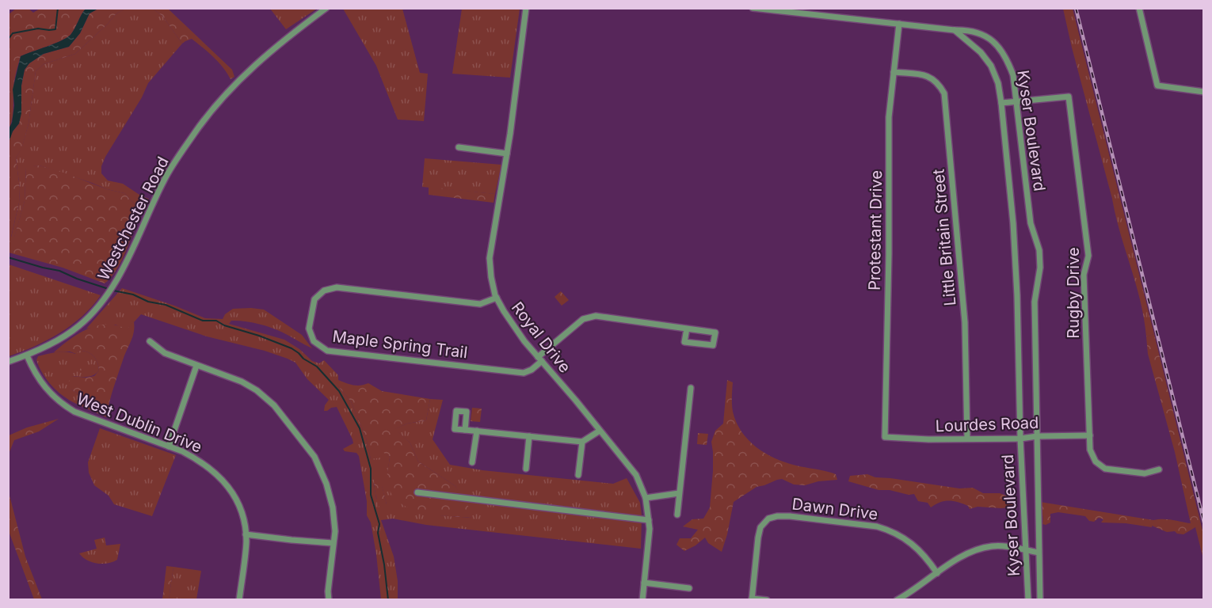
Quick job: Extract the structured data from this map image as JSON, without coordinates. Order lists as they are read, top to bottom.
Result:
{
  "streets": {
    "street": [
      "Kyser Boulevard",
      "Westchester Road",
      "Protestant Drive",
      "Little Britain Street",
      "Rugby Drive",
      "Royal Drive",
      "Maple Spring Trail",
      "West Dublin Drive",
      "Lourdes Road",
      "Dawn Drive"
    ]
  },
  "crossings": [
    ["Kyser Boulevard", "Rugby Drive"],
    ["Kyser Boulevard", "Lourdes Road"],
    ["Westchester Road", "West Dublin Drive"],
    ["Protestant Drive", "Little Britain Street"],
    ["Protestant Drive", "Lourdes Road"],
    ["Little Britain Street", "Lourdes Road"],
    ["Rugby Drive", "Lourdes Road"],
    ["Royal Drive", "Maple Spring Trail"]
  ]
}
